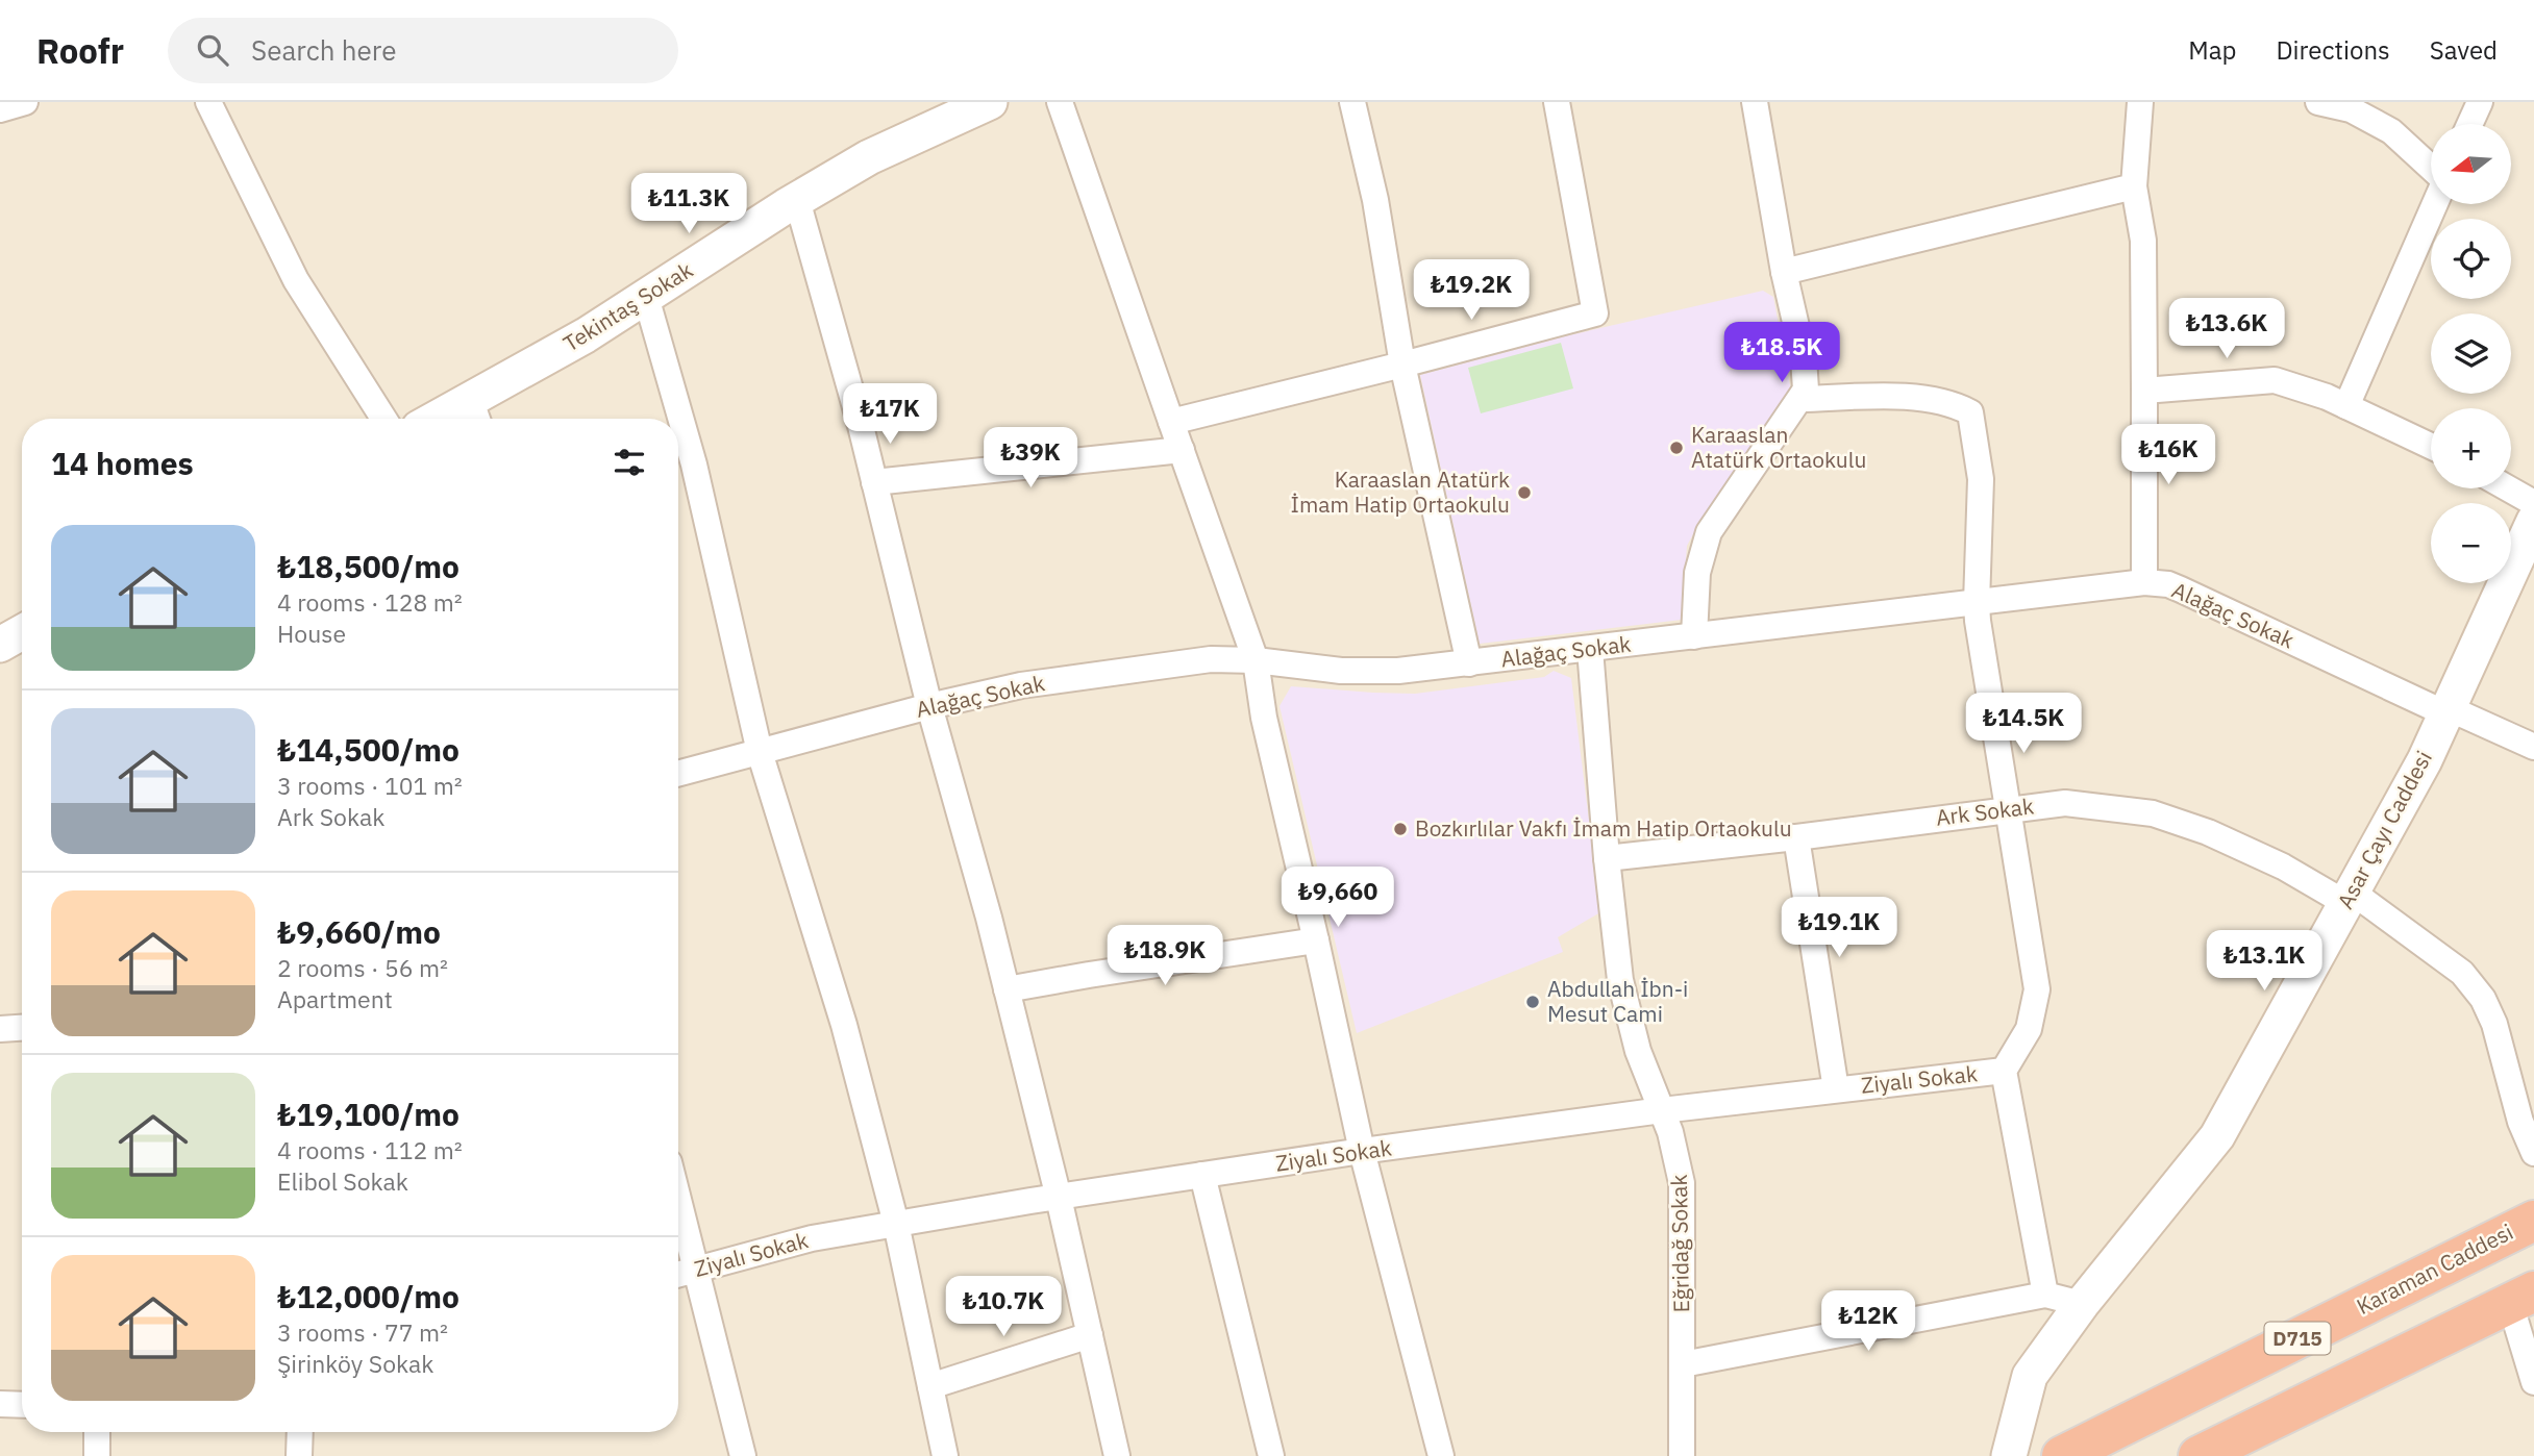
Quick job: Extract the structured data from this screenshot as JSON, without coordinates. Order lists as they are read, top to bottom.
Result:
{
  "streets": {
    "highway": ["Karaman Caddesi", "D715"],
    "street": [
      "Tekintaş Sokak",
      "Alağaç Sokak",
      "Ark Sokak",
      "Asar Çayı Caddesi",
      "Ziyalı Sokak",
      "Eğridağ Sokak"
    ]
  },
  "crossings": [
    ["Alağaç Sokak", "Asar Çayı Caddesi"],
    ["Alağaç Sokak", "Eğridağ Sokak"],
    ["Ark Sokak", "Asar Çayı Caddesi"],
    ["Ark Sokak", "Eğridağ Sokak"],
    ["Ziyalı Sokak", "Eğridağ Sokak"]
  ],
  "places": [
    "Karaaslan Atatürk Ortaokulu",
    "Karaaslan Atatürk İmam Hatip Ortaokulu",
    "Bozkırlılar Vakfı İmam Hatip Ortaokulu",
    "Abdullah İbn-i Mesut Cami"
  ],
  "north": "left",
  "page": {
    "header": "Roofr",
    "search": "Search here",
    "nav": ["Map", "Directions", "Saved"],
    "map_buttons": ["+", "−"],
    "price": [
      "₺11.3K",
      "₺19.2K",
      "₺13.6K",
      "₺18.5K",
      "₺17K",
      "₺16K",
      "₺39K",
      "₺14.5K",
      "₺9,660",
      "₺19.1K",
      "₺18.9K",
      "₺13.1K",
      "₺10.7K",
      "₺12K"
    ],
    "heading": "14 homes",
    "list": [
      {
        "name": "₺18,500/mo",
        "note": "4 rooms · 128 m² · House"
      },
      {
        "name": "₺14,500/mo",
        "note": "3 rooms · 101 m² · Ark Sokak"
      },
      {
        "name": "₺9,660/mo",
        "note": "2 rooms · 56 m² · Apartment"
      },
      {
        "name": "₺19,100/mo",
        "note": "4 rooms · 112 m² · Elibol Sokak"
      },
      {
        "name": "₺12,000/mo",
        "note": "3 rooms · 77 m² · Şirinköy Sokak"
      }
    ]
  }
}
